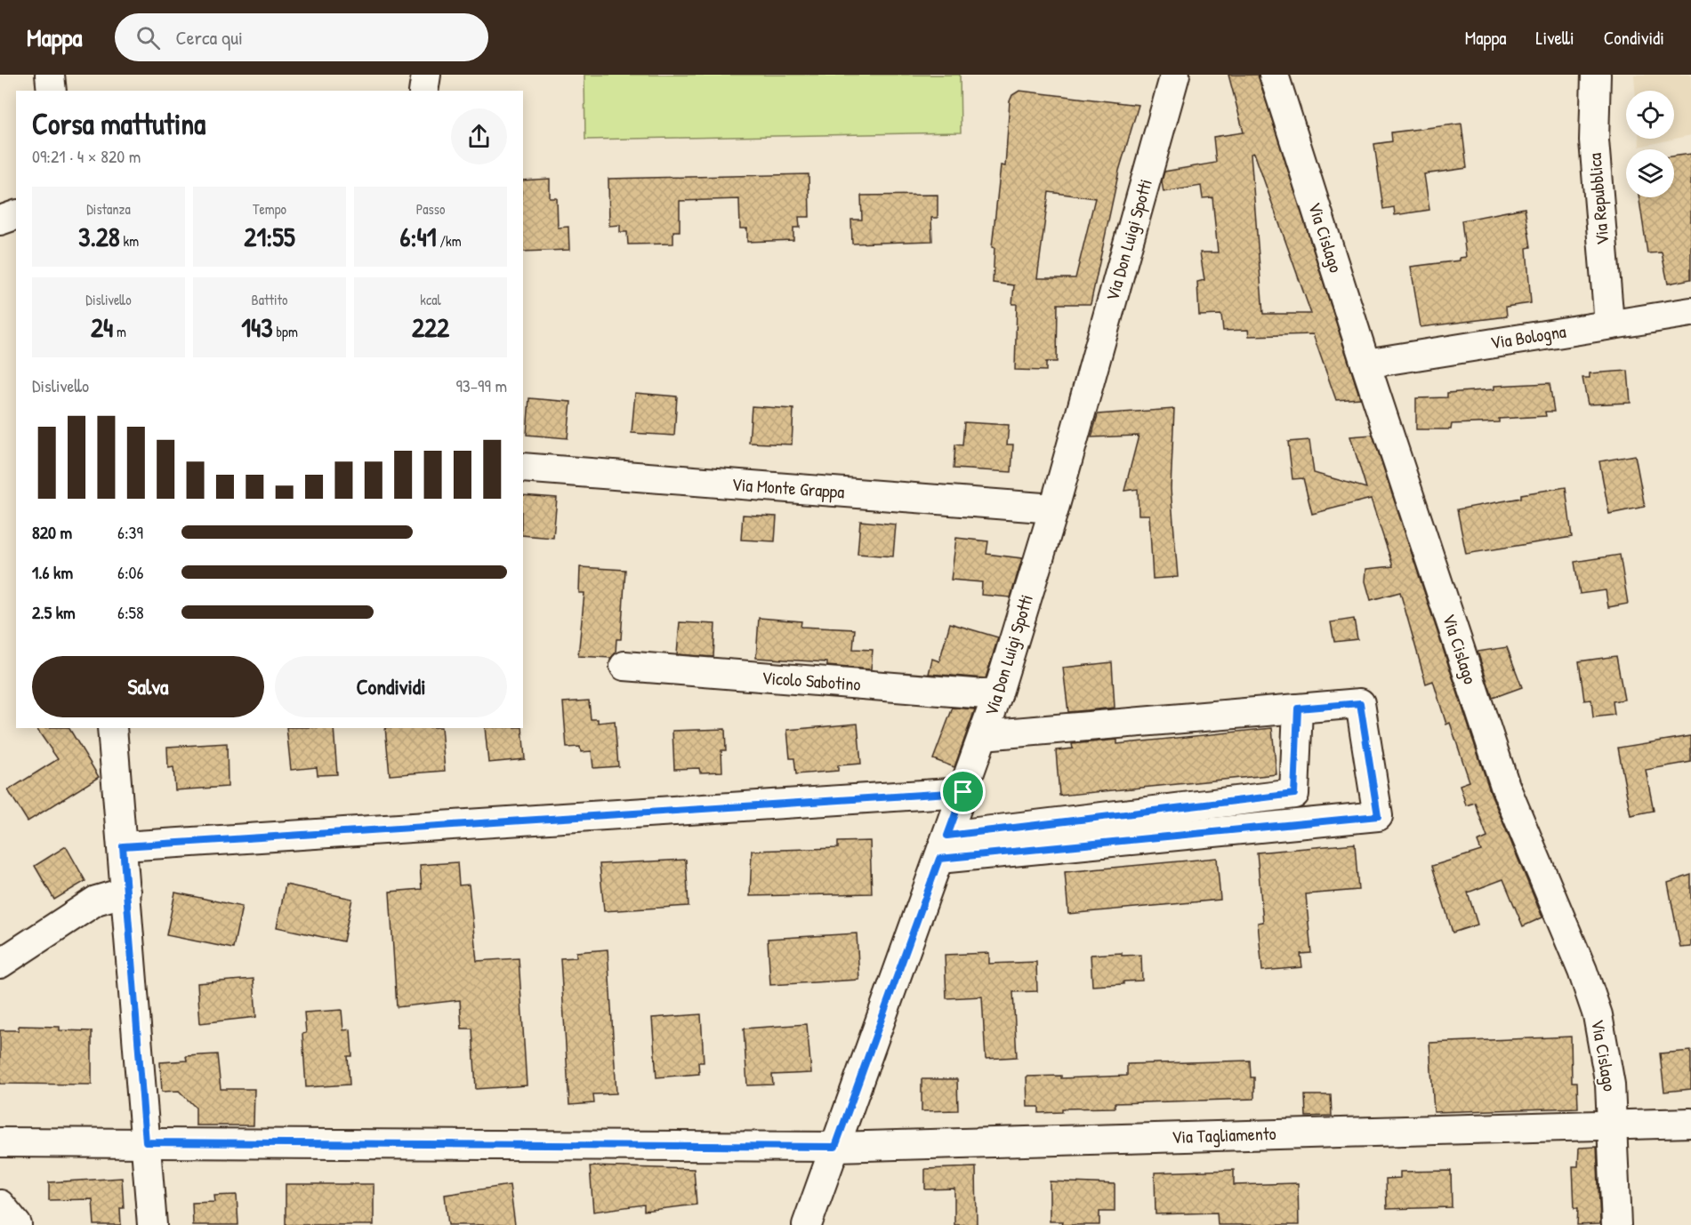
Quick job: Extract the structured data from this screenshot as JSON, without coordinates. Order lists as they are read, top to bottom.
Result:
{
  "streets": {
    "street": [
      "Via Repubblica",
      "Via Cislago",
      "Via Don Luigi Spotti",
      "Via Bologna",
      "Via Monte Grappa",
      "Vicolo Sabotino",
      "Via Tagliamento"
    ]
  },
  "crossings": [
    ["Via Repubblica", "Via Bologna"],
    ["Via Cislago", "Via Bologna"],
    ["Via Cislago", "Via Tagliamento"],
    ["Via Don Luigi Spotti", "Via Monte Grappa"],
    ["Via Don Luigi Spotti", "Vicolo Sabotino"],
    ["Via Don Luigi Spotti", "Via Tagliamento"]
  ],
  "page": {
    "header": "Mappa",
    "search": "Cerca qui",
    "nav": ["Mappa", "Livelli", "Condividi"],
    "heading": ["Corsa mattutina", "09:21 · 4 × 820 m"],
    "stats": [
      ["Distanza", "3.28 km"],
      ["Tempo", "21:55"],
      ["Passo", "6:41 /km"],
      ["Dislivello", "24 m"],
      ["Battito", "143 bpm"],
      ["kcal", "222"]
    ],
    "chart": ["Dislivello", "93–99 m"],
    "list": [
      {
        "name": "820 m",
        "note": "6:39"
      },
      {
        "name": "1.6 km",
        "note": "6:06"
      },
      {
        "name": "2.5 km",
        "note": "6:58"
      }
    ],
    "buttons": ["Salva", "Condividi"]
  }
}
